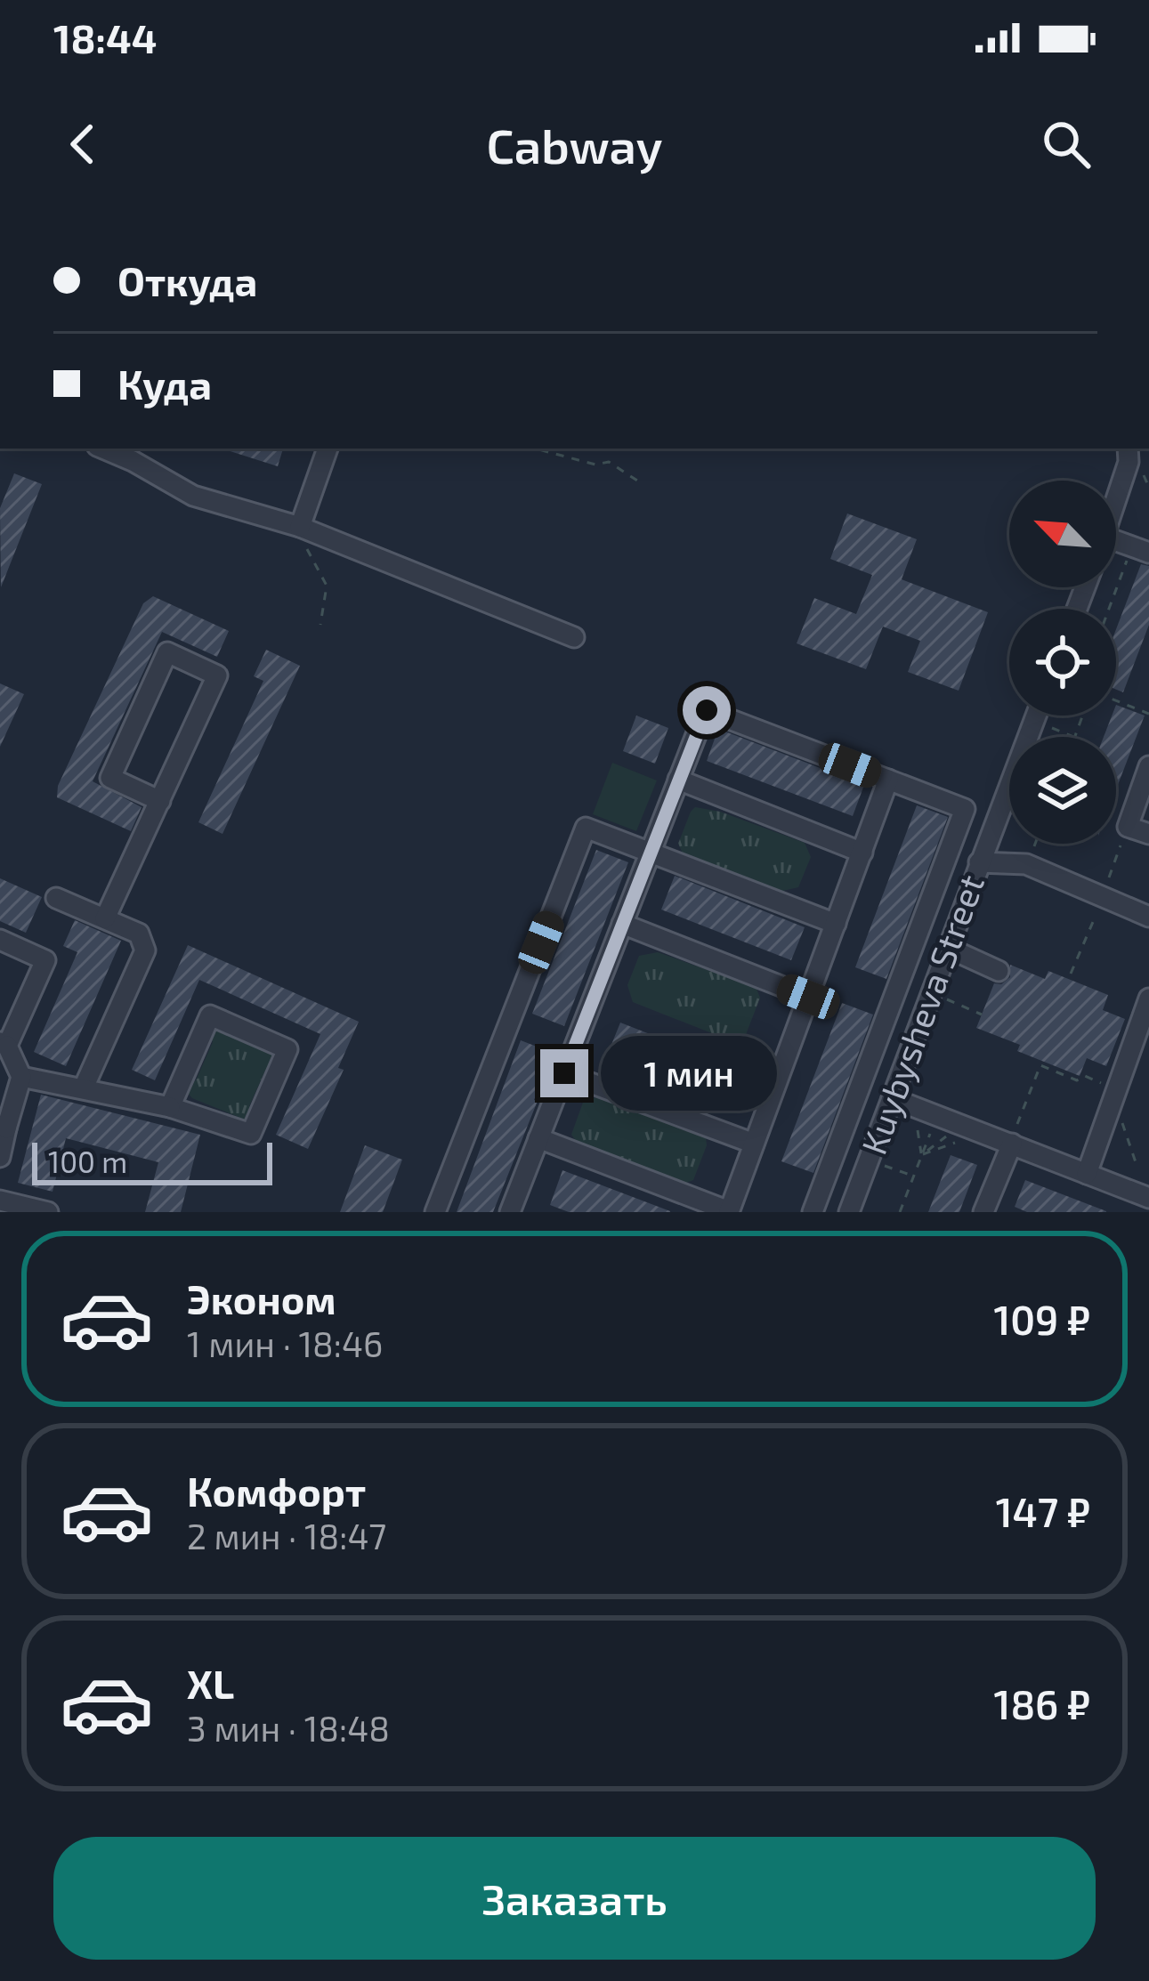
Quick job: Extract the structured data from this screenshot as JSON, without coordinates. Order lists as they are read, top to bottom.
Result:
{
  "streets": {
    "street": ["Kuybysheva Street"]
  },
  "scale_bar": "100 m",
  "north": "top left",
  "page": {
    "status": "18:44",
    "header": "Cabway",
    "banner": ["Откуда", "Куда"],
    "bubble": "1 мин",
    "scale": "100 m",
    "list": [
      {
        "name": "Эконом",
        "note": "1 мин · 18:46",
        "value": "109 ₽"
      },
      {
        "name": "Комфорт",
        "note": "2 мин · 18:47",
        "value": "147 ₽"
      },
      {
        "name": "XL",
        "note": "3 мин · 18:48",
        "value": "186 ₽"
      }
    ],
    "buttons": "Заказать"
  }
}
